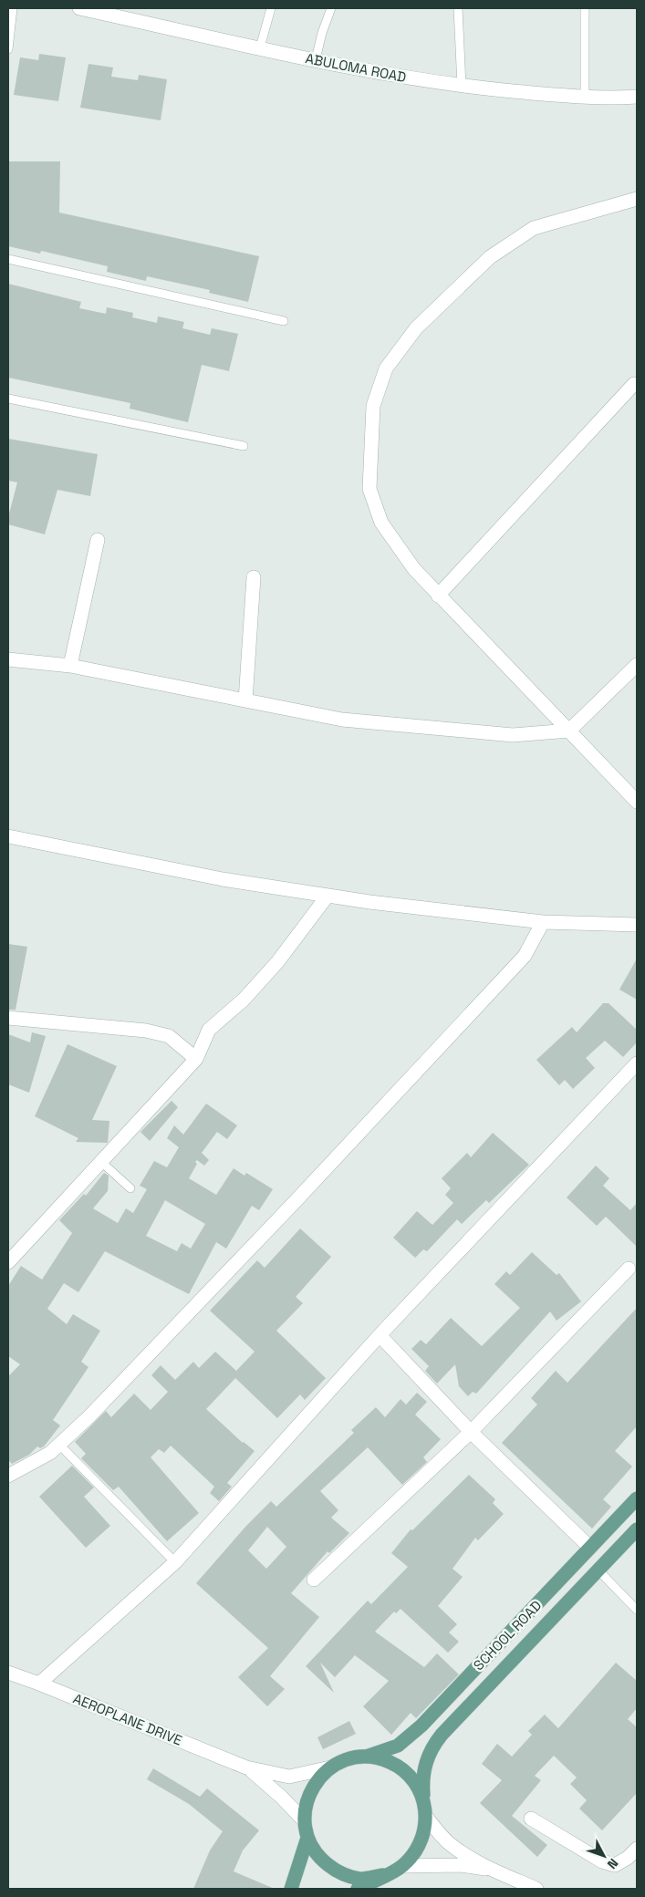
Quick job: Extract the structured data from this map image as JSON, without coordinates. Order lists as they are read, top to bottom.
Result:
{
  "streets": {
    "main road": ["SCHOOL ROAD"],
    "street": ["ABULOMA ROAD", "AEROPLANE DRIVE"]
  },
  "north": "bottom right"
}
